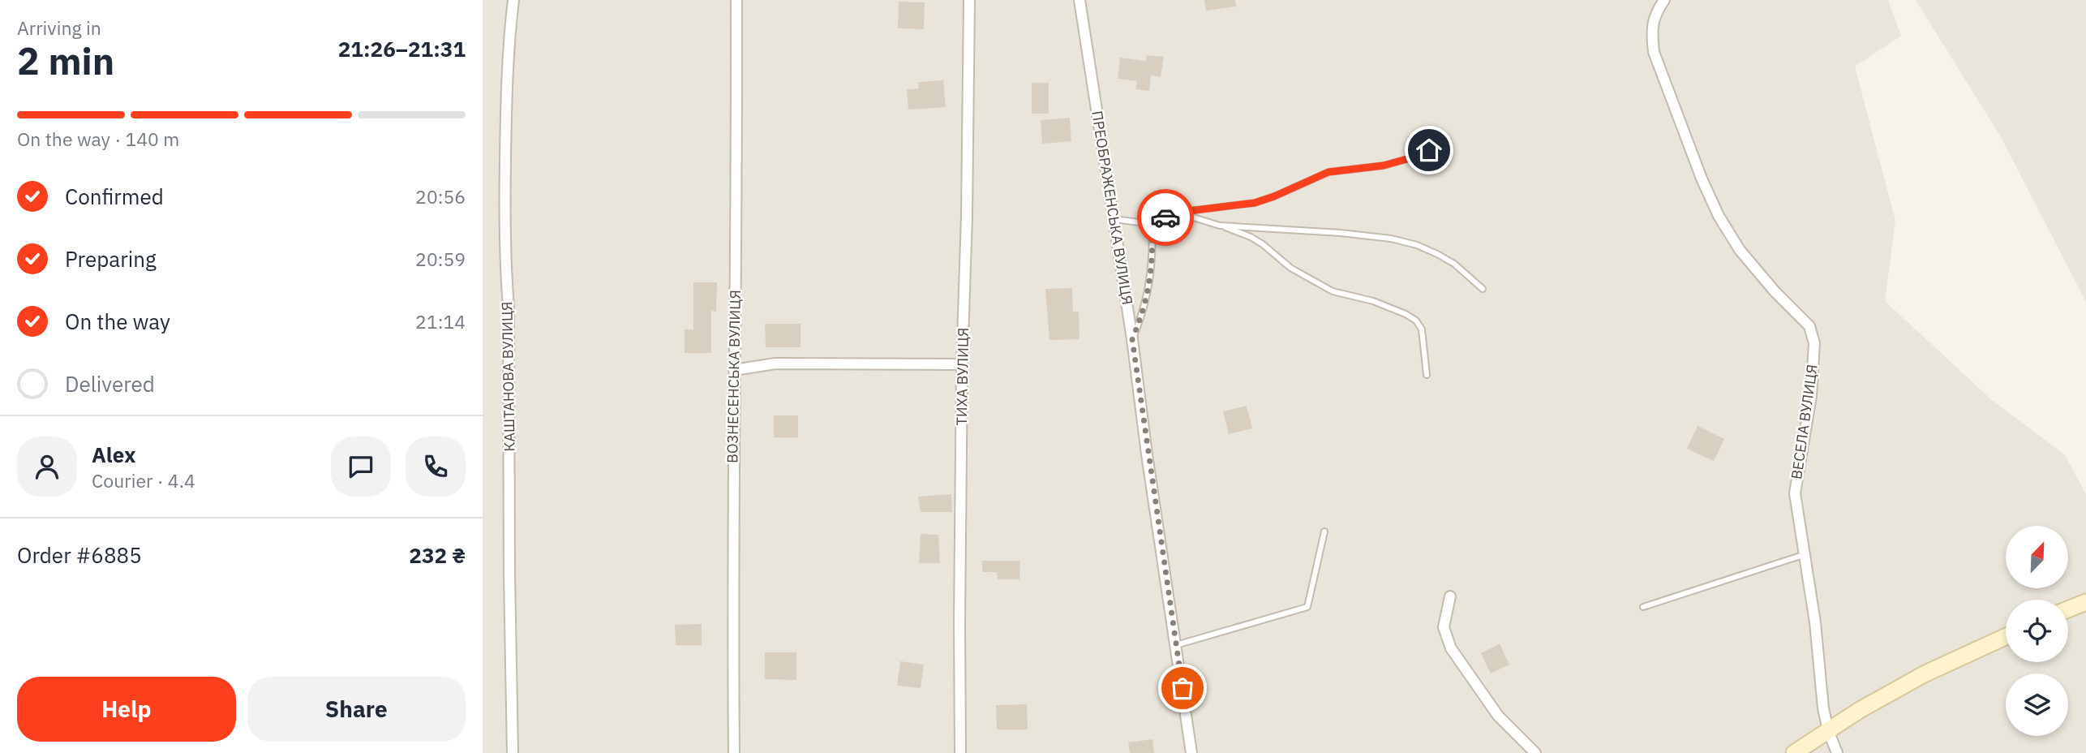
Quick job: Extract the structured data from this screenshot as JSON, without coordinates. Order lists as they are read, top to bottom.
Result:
{
  "streets": {
    "street": [
      "ПРЕОБРАЖЕНСЬКА ВУЛИЦЯ",
      "КАШТАНОВА ВУЛИЦЯ",
      "ВОЗНЕСЕНСЬКА ВУЛИЦЯ",
      "ТИХА ВУЛИЦЯ",
      "ВЕСЕЛА ВУЛИЦЯ"
    ]
  },
  "north": "top right",
  "page": {
    "heading": ["2 min", "Arriving in", "21:26–21:31"],
    "panel": [
      "Alex",
      "Courier · 4.4",
      "Order #6885",
      "232 ₴"
    ],
    "bar": "On the way · 140 m",
    "list": [
      ["Confirmed", "20:56"],
      ["Preparing", "20:59"],
      ["On the way", "21:14"],
      "Delivered"
    ],
    "buttons": ["Help", "Share"]
  }
}
